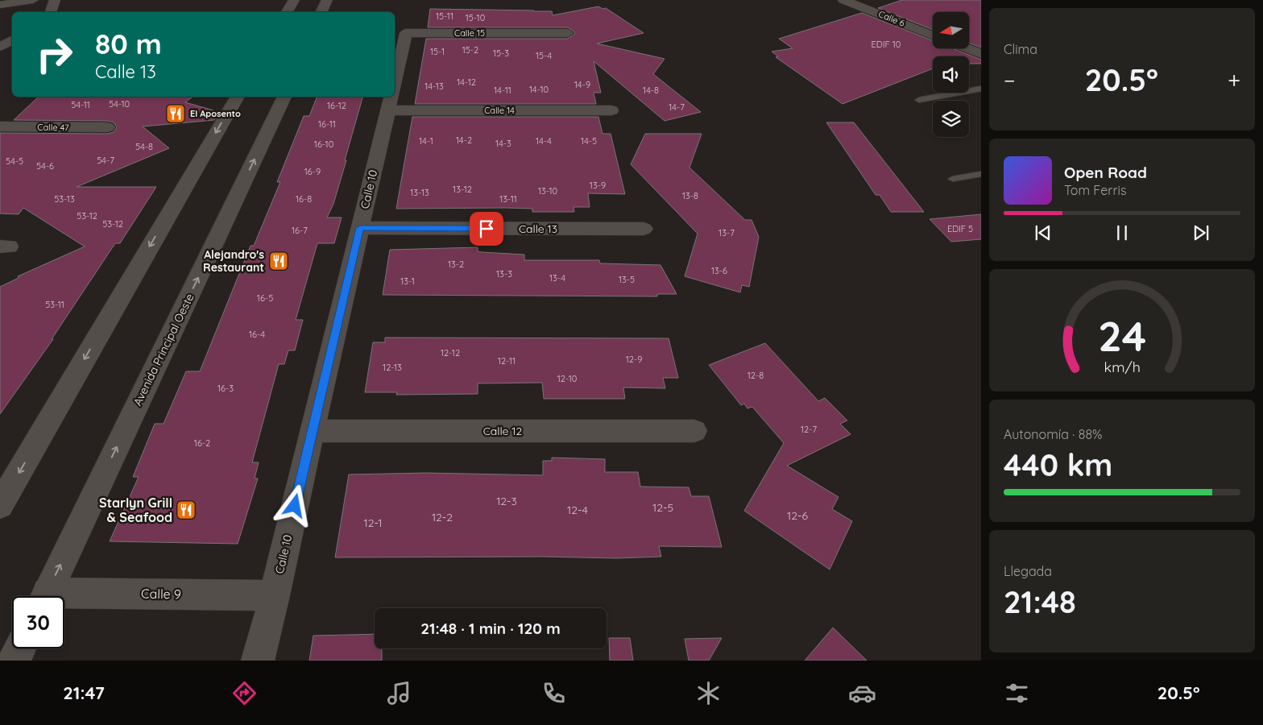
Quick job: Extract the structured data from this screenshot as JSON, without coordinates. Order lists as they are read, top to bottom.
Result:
{
  "streets": {
    "street": [
      "Calle 6",
      "Calle 15",
      "Calle 14",
      "Calle 47",
      "Calle 10",
      "Calle 13",
      "Avenida Principal Oeste",
      "Calle 12",
      "Calle 9"
    ]
  },
  "crossings": [
    ["Calle 14", "Calle 10"],
    ["Calle 10", "Calle 13"],
    ["Calle 10", "Calle 12"],
    ["Calle 10", "Calle 9"]
  ],
  "places": {
    "restaurant": ["El Aposento", "Alejandro's Restaurant", "Starlyn Grill & Seafood"]
  },
  "house_numbers": [
    "15-11",
    "15-10",
    "EDIF 10",
    "15-2",
    "15-1",
    "15-3",
    "15-4",
    "14-12",
    "14-9",
    "14-13",
    "14-10",
    "14-11",
    "14-8",
    "54-10",
    "54-11",
    "16-12",
    "14-7",
    "16-11",
    "14-2",
    "14-1",
    "14-4",
    "14-5",
    "14-3",
    "16-10",
    "54-8",
    "54-7",
    "54-5",
    "54-6",
    "16-9",
    "13-9",
    "13-12",
    "13-10",
    "13-13",
    "13-8",
    "53-13",
    "16-8",
    "13-11",
    "53-12",
    "53-12",
    "EDIF 5",
    "16-7",
    "13-7",
    "13-2",
    "13-6",
    "13-3",
    "13-4",
    "13-5",
    "13-1",
    "16-5",
    "53-11",
    "16-4",
    "12-12",
    "12-9",
    "12-11",
    "12-13",
    "12-8",
    "12-10",
    "16-3",
    "12-7",
    "16-2",
    "12-3",
    "12-5",
    "12-4",
    "12-6",
    "12-2",
    "12-1"
  ],
  "north": "left",
  "page": {
    "tile": [
      "Clima",
      ["Autonomía · 88%", "440 km"],
      ["Llegada", "21:48"]
    ],
    "turn": ["80 m", "Calle 13"],
    "heat": ["−", "20.5°", "+"],
    "song": ["Open Road", "Tom Ferris"],
    "limit": "30",
    "trip": "21:48 · 1 min · 120 m",
    "tabs": ["21:47", "20.5°"],
    "gauge": ["24", "km/h"]
  }
}
